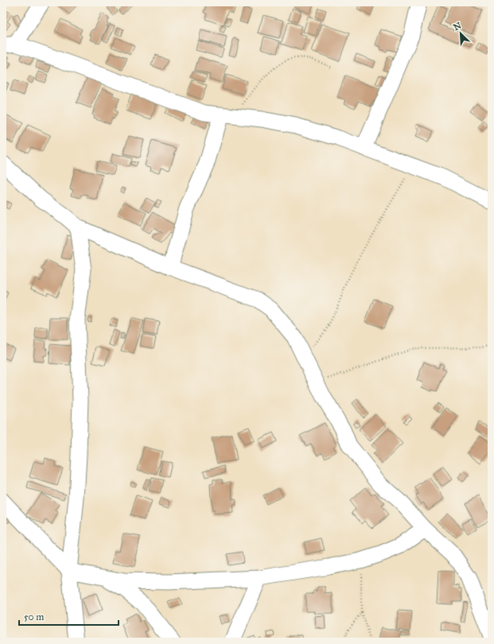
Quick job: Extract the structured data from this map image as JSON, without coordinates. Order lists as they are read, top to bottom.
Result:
{
  "scale_bar": "50 m",
  "north": "top left"
}
